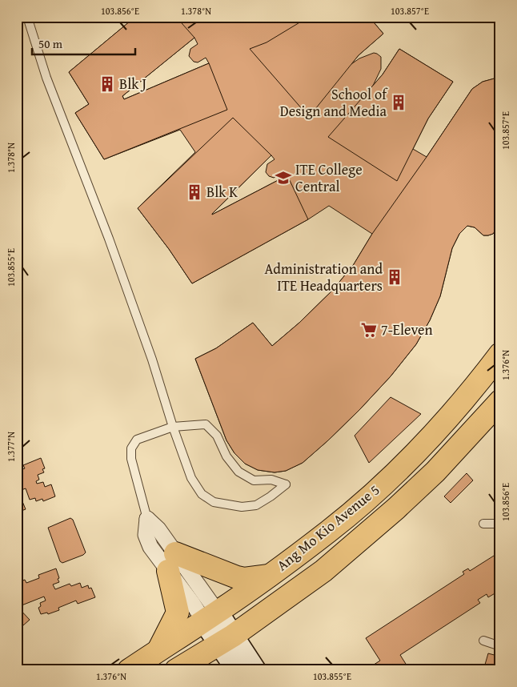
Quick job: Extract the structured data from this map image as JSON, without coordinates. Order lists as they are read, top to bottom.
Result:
{
  "streets": {
    "main road": ["Ang Mo Kio Avenue 5"]
  },
  "places": {
    "building": [
      "Blk J",
      "School of Design and Media",
      "Blk K",
      "Administration and ITE Headquarters"
    ],
    "school or university": ["ITE College Central"],
    "supermarket": ["7-Eleven"]
  },
  "scale_bar": "50 m",
  "coordinates": [
    "103.856°E",
    "1.378°N",
    "103.857°E",
    "103.855°E",
    "1.376°N",
    "1.377°N"
  ]
}
